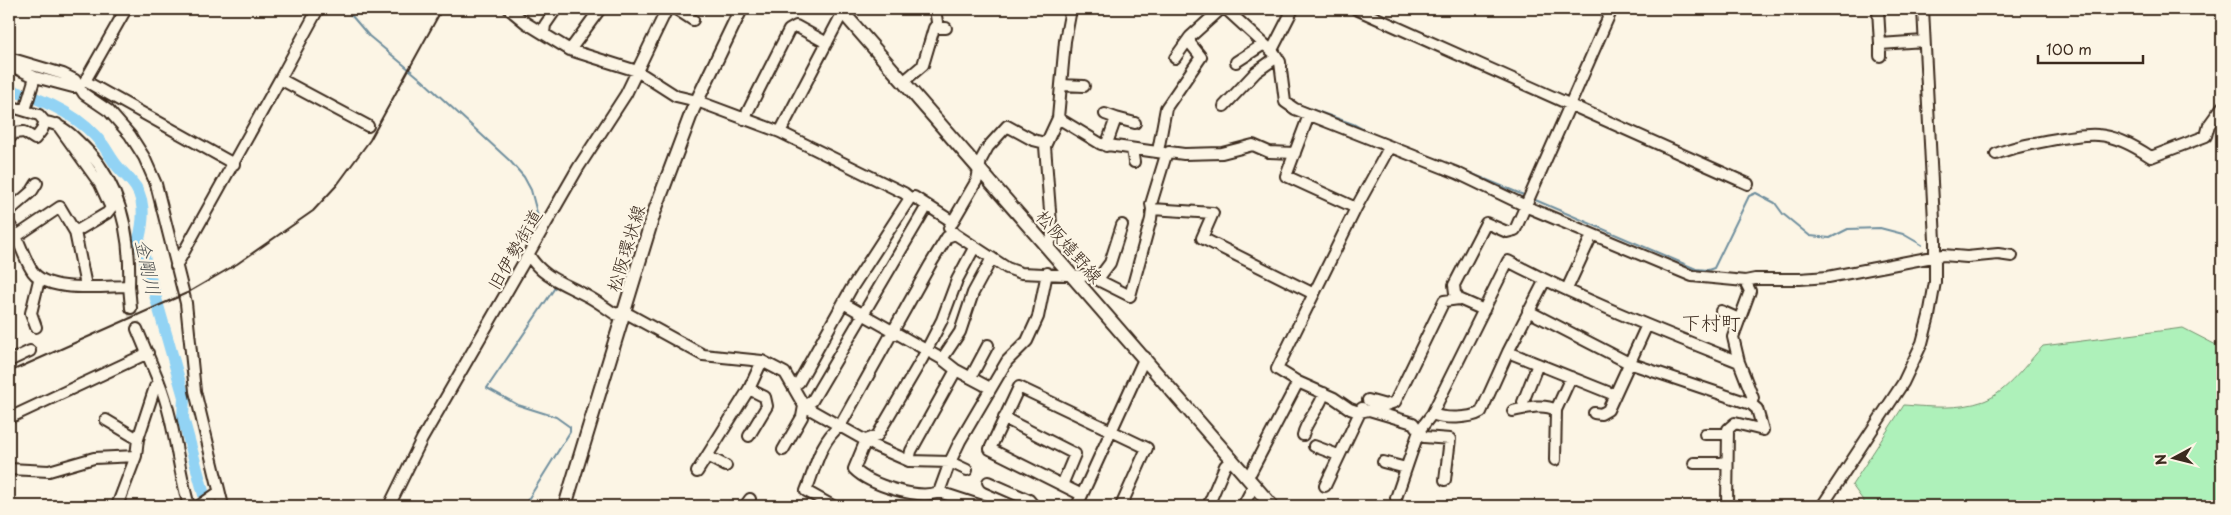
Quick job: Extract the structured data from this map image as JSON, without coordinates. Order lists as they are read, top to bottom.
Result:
{
  "streets": {
    "main road": ["松阪嬉野線", "松阪環状線"],
    "street": ["旧伊勢街道"]
  },
  "districts": ["下村町"],
  "water": ["金剛川"],
  "scale_bar": "100 m",
  "north": "left"
}
